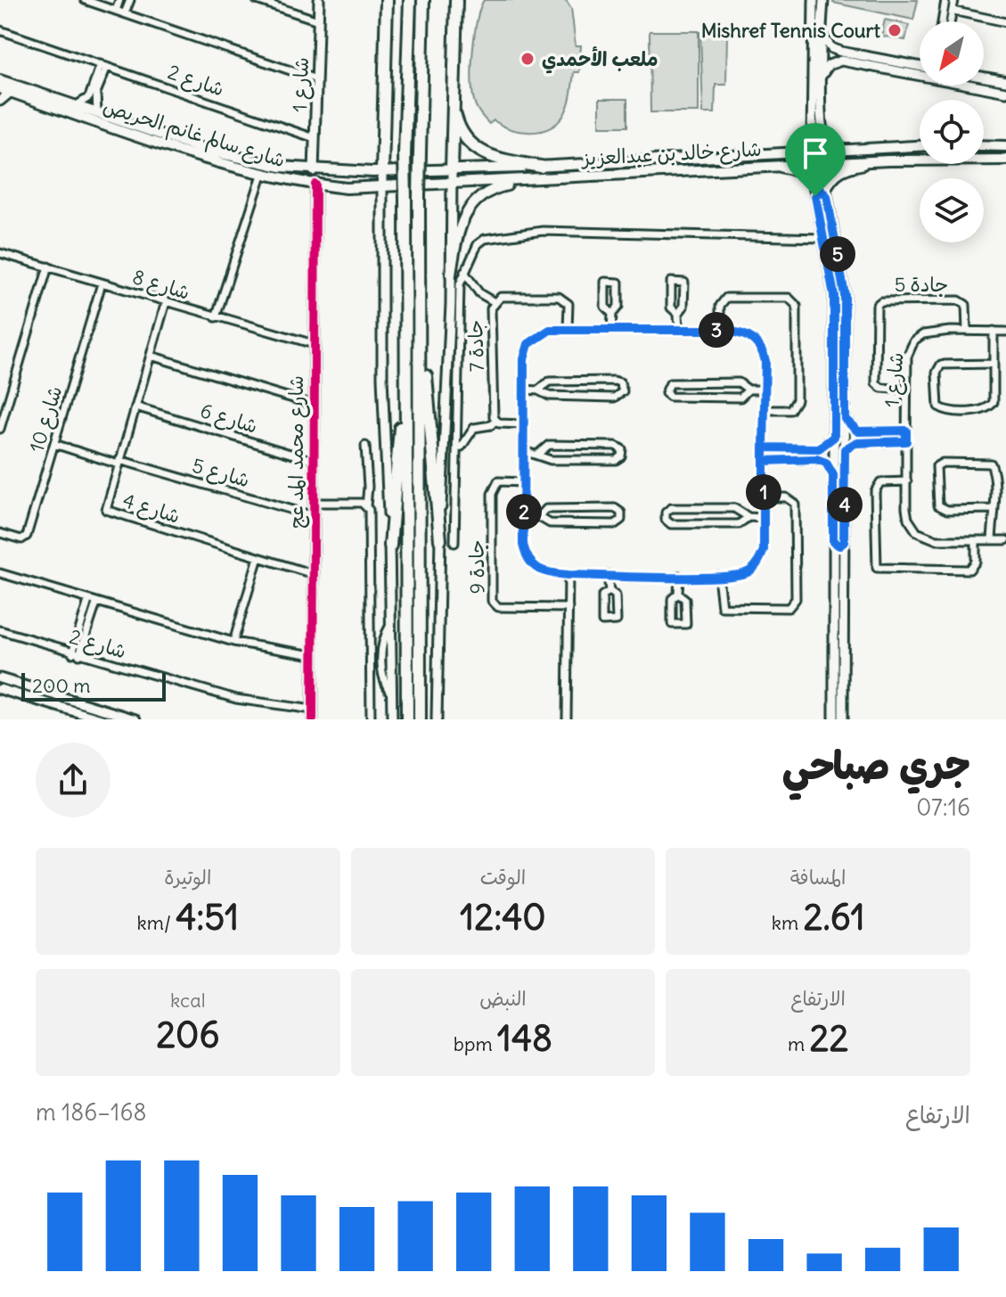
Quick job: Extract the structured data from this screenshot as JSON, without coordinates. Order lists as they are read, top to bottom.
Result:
{
  "streets": {
    "main road": ["شارع سالم غانم الحريص", "شارع خالد بن عبدالعزيز"],
    "street": [
      "شارع 2",
      "شارع 1",
      "شارع 8",
      "جادة 5",
      "جادة 7",
      "شارع 6",
      "شارع 10",
      "شارع محمد المد عج",
      "شارع 5",
      "شارع 4",
      "جادة 9"
    ]
  },
  "crossings": [
    ["شارع 2", "شارع 1"],
    ["شارع 2", "شارع محمد المد عج"],
    ["شارع 1", "شارع سالم غانم الحريص"],
    ["شارع 1", "جادة 5"],
    ["شارع سالم غانم الحريص", "شارع خالد بن عبدالعزيز"],
    ["شارع سالم غانم الحريص", "شارع محمد المد عج"],
    ["شارع 8", "شارع 10"],
    ["شارع 8", "شارع محمد المد عج"],
    ["شارع 8", "شارع 4"],
    ["شارع 6", "شارع محمد المد عج"],
    ["شارع 6", "شارع 4"],
    ["شارع 10", "شارع 5"],
    ["شارع محمد المد عج", "شارع 5"],
    ["شارع محمد المد عج", "شارع 4"],
    ["شارع 5", "شارع 4"]
  ],
  "places": ["Mishref Tennis Court", "ملعب الأحمدي"],
  "scale_bar": "200 m",
  "north": "bottom left",
  "page": {
    "pins": [
      "5",
      "3",
      "1",
      "4",
      "2"
    ],
    "scale": "200 m",
    "heading": ["جري صباحي", "07:16"],
    "stats": [
      ["المسافة", "2.61 km"],
      ["الوقت", "12:40"],
      ["الوتيرة", "4:51 /km"],
      ["الارتفاع", "22 m"],
      ["النبض", "148 bpm"],
      ["kcal", "206"]
    ],
    "chart": ["الارتفاع", "168–186 m"]
  }
}
